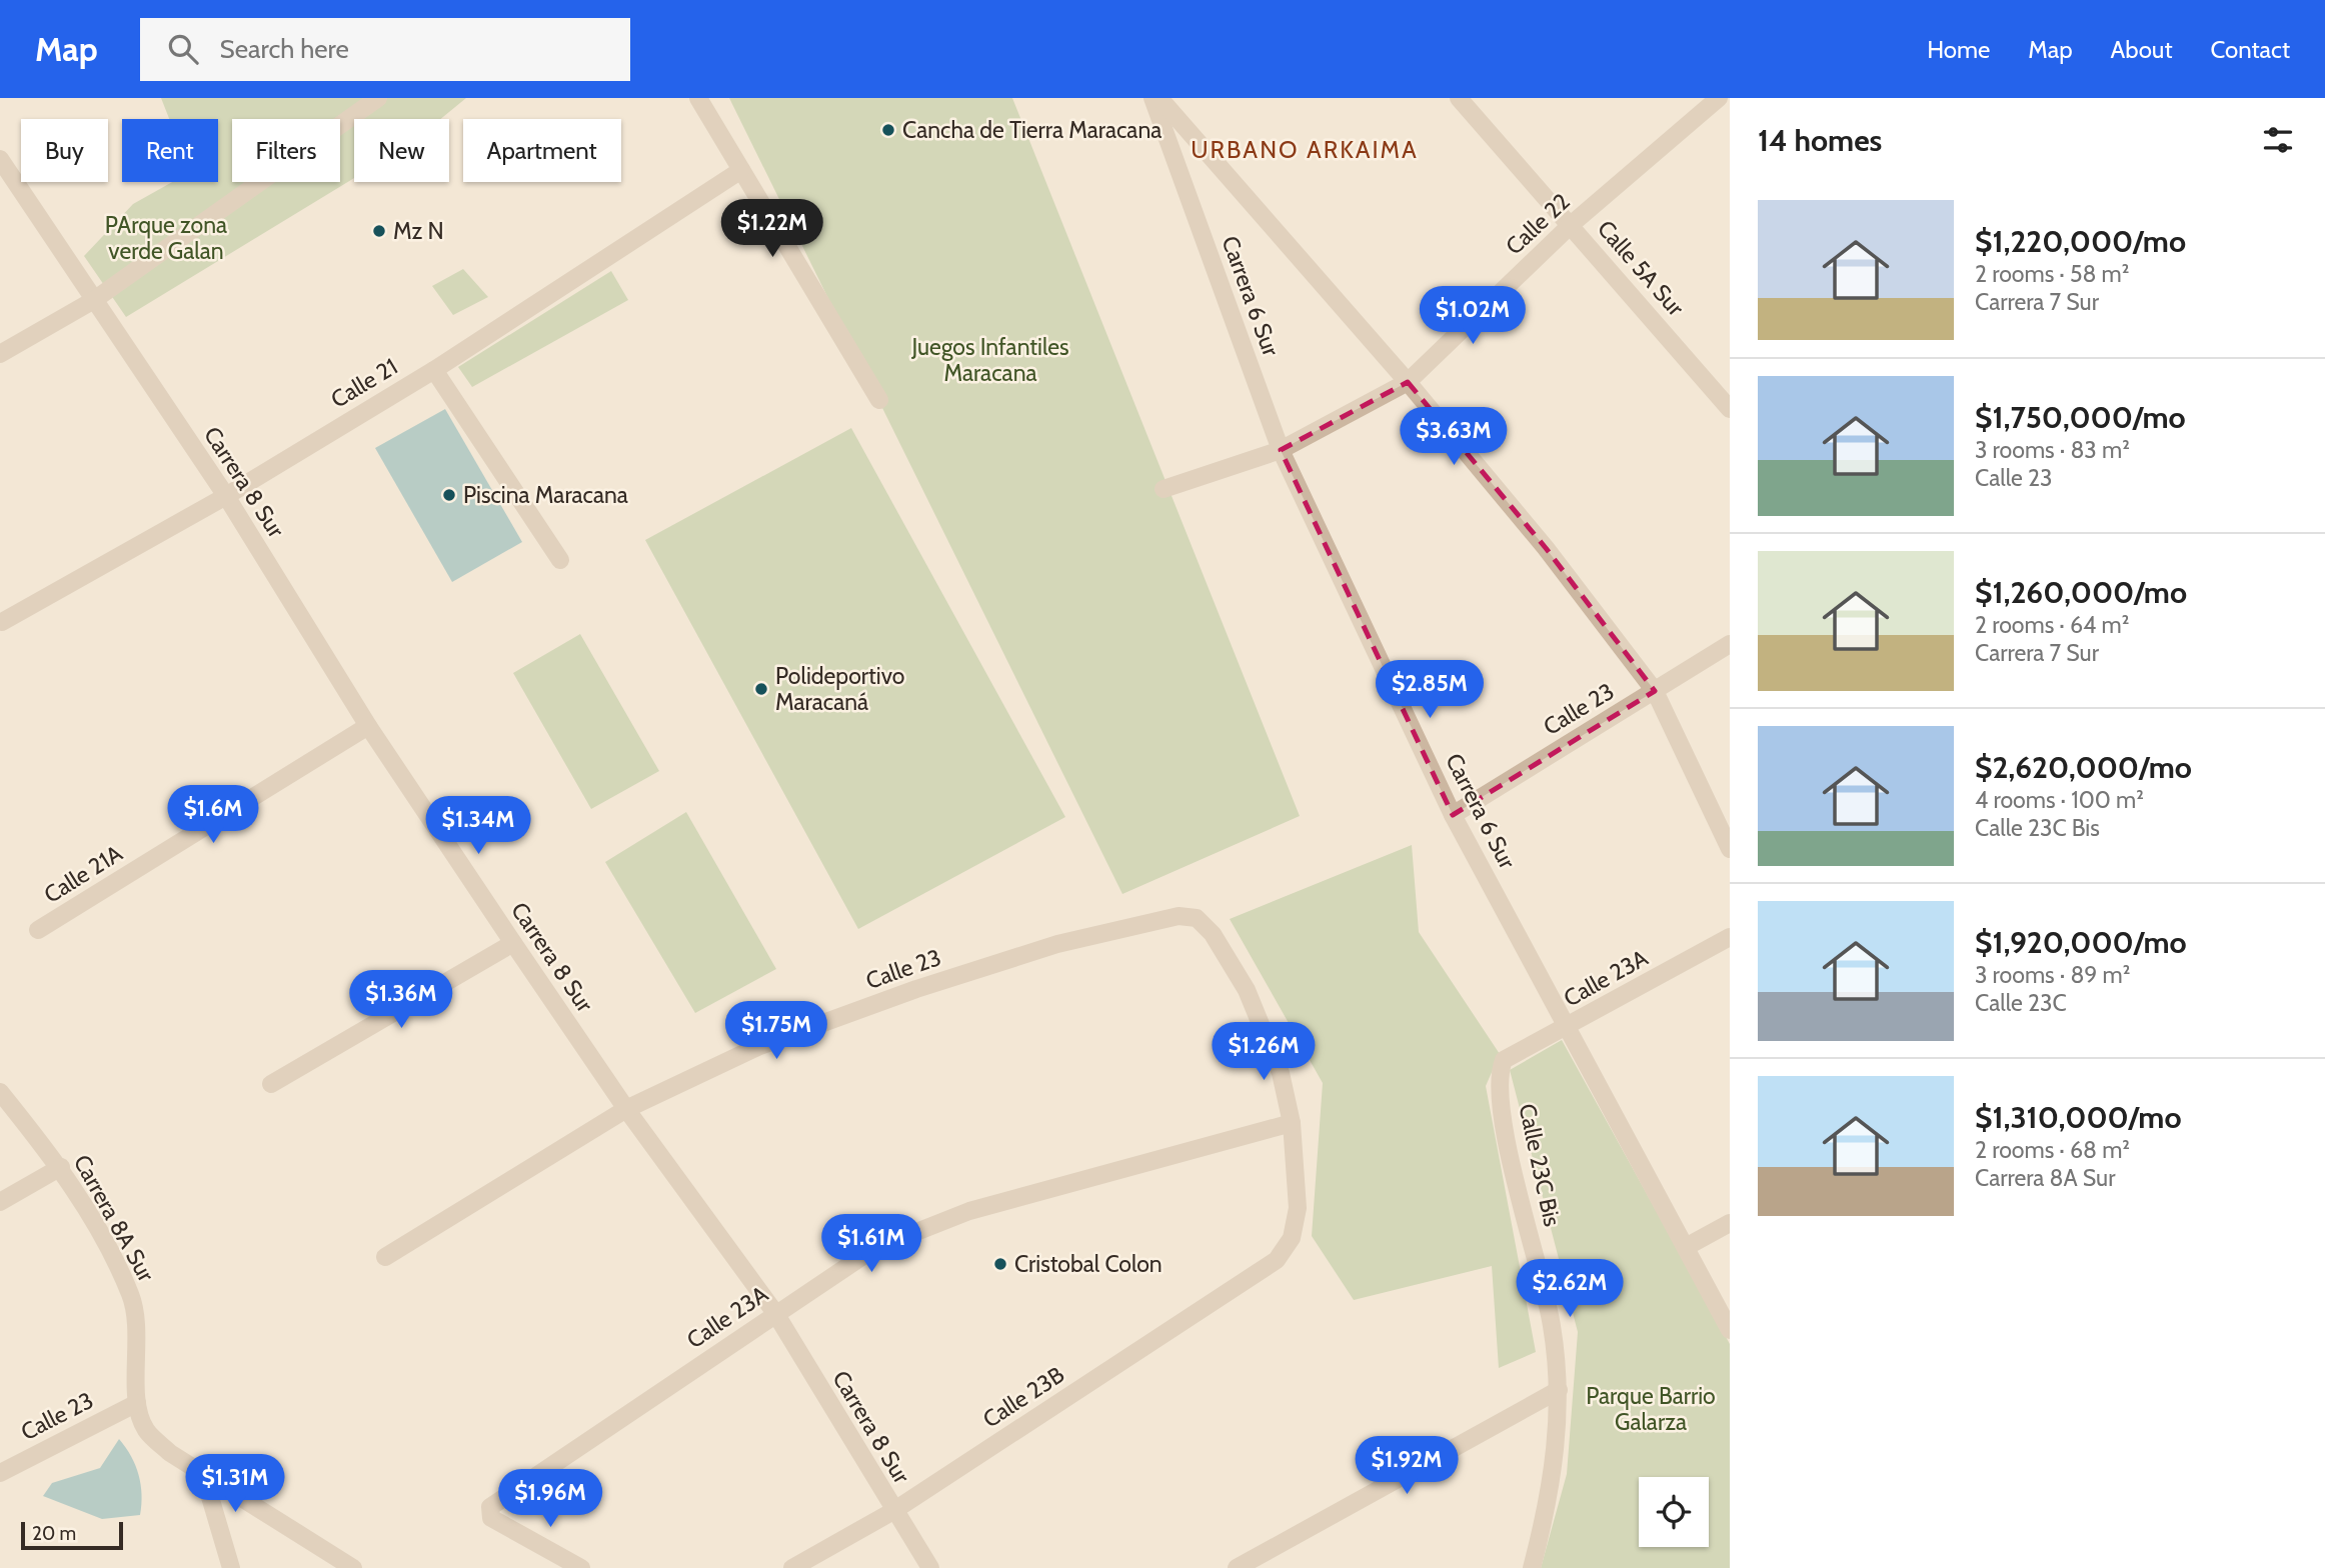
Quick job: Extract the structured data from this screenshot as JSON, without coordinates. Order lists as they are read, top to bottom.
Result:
{
  "streets": {
    "street": [
      "Calle 22",
      "Calle 5A Sur",
      "Carrera 6 Sur",
      "Calle 21",
      "Carrera 8 Sur",
      "Calle 23",
      "Calle 21A",
      "Calle 23A",
      "Calle 23C Bis",
      "Carrera 8A Sur",
      "Calle 23B"
    ]
  },
  "crossings": [
    ["Calle 22", "Calle 5A Sur"],
    ["Calle 22", "Carrera 6 Sur"],
    ["Carrera 6 Sur", "Calle 23"],
    ["Carrera 6 Sur", "Calle 23A"],
    ["Calle 21", "Carrera 8 Sur"],
    ["Carrera 8 Sur", "Calle 23"],
    ["Carrera 8 Sur", "Calle 21A"],
    ["Carrera 8 Sur", "Calle 23A"],
    ["Carrera 8 Sur", "Calle 23B"],
    ["Calle 23", "Calle 23A"],
    ["Calle 23", "Carrera 8A Sur"],
    ["Calle 23", "Calle 23B"],
    ["Calle 23A", "Calle 23C Bis"],
    ["Calle 23A", "Calle 23B"]
  ],
  "districts": ["URBANO ARKAIMA"],
  "parks": ["PArque zona verde Galan", "Juegos Infantiles Maracana", "Parque Barrio Galarza"],
  "places": [
    "Cancha de Tierra Maracana",
    "Mz N",
    "Piscina Maracana",
    "Polideportivo Maracaná",
    "Cristobal Colon"
  ],
  "scale_bar": "20 m",
  "page": {
    "header": "Map",
    "search": "Search here",
    "nav": [
      "Home",
      "Map",
      "About",
      "Contact"
    ],
    "heading": "14 homes",
    "chip": [
      "Buy",
      "Rent",
      "Filters",
      "New",
      "Apartment"
    ],
    "list": [
      {
        "name": "$1,220,000/mo",
        "note": "2 rooms · 58 m² · Carrera 7 Sur"
      },
      {
        "name": "$1,750,000/mo",
        "note": "3 rooms · 83 m² · Calle 23"
      },
      {
        "name": "$1,260,000/mo",
        "note": "2 rooms · 64 m² · Carrera 7 Sur"
      },
      {
        "name": "$2,620,000/mo",
        "note": "4 rooms · 100 m² · Calle 23C Bis"
      },
      {
        "name": "$1,920,000/mo",
        "note": "3 rooms · 89 m² · Calle 23C"
      },
      {
        "name": "$1,310,000/mo",
        "note": "2 rooms · 68 m² · Carrera 8A Sur"
      }
    ],
    "price": [
      "$1.22M",
      "$1.02M",
      "$3.63M",
      "$2.85M",
      "$1.6M",
      "$1.34M",
      "$1.36M",
      "$1.75M",
      "$1.26M",
      "$1.61M",
      "$2.62M",
      "$1.92M",
      "$1.31M",
      "$1.96M"
    ],
    "scale": "20 m"
  }
}
